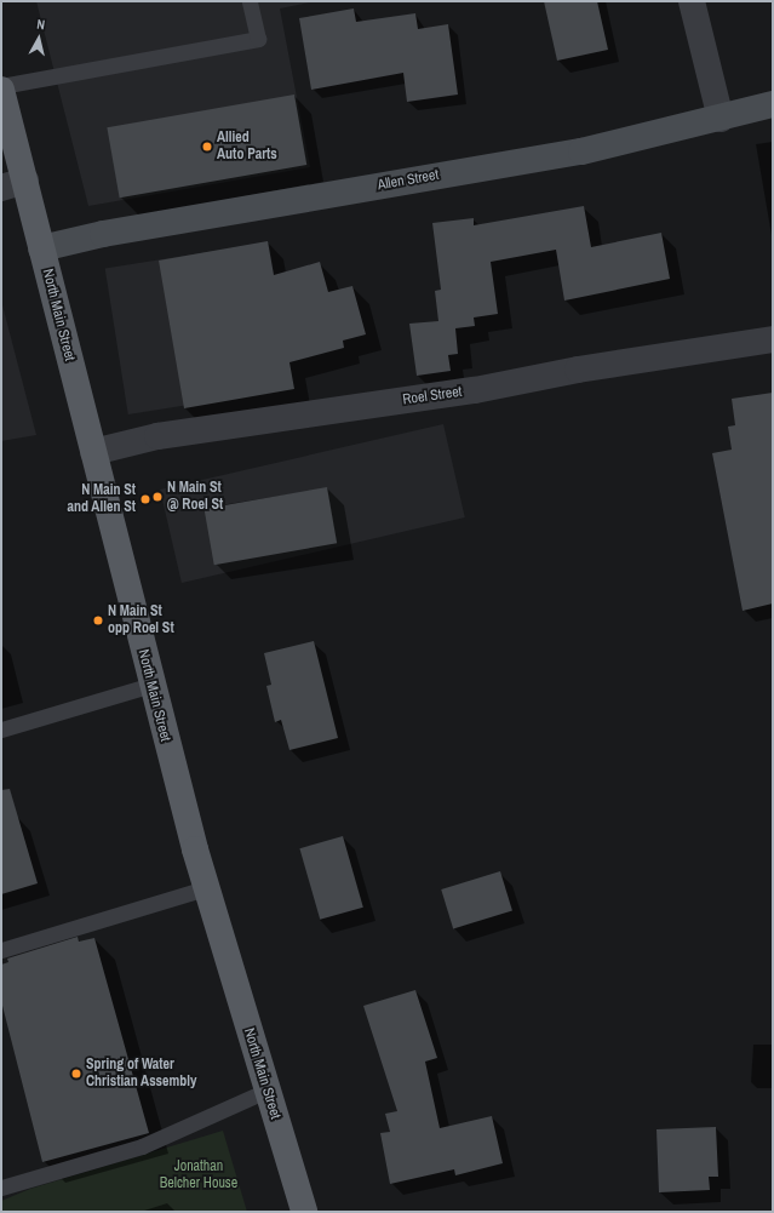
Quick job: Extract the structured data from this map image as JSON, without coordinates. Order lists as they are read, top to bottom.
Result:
{
  "streets": {
    "main road": ["North Main Street"],
    "street": ["Allen Street", "Roel Street"]
  },
  "crossings": [
    ["Allen Street", "North Main Street"],
    ["North Main Street", "Roel Street"]
  ],
  "parks": ["Jonathan Belcher House"],
  "places": [
    "Allied Auto Parts",
    "N Main St @ Roel St",
    "N Main St and Allen St",
    "N Main St opp Roel St",
    "Spring of Water Christian Assembly"
  ],
  "north": "top"
}
